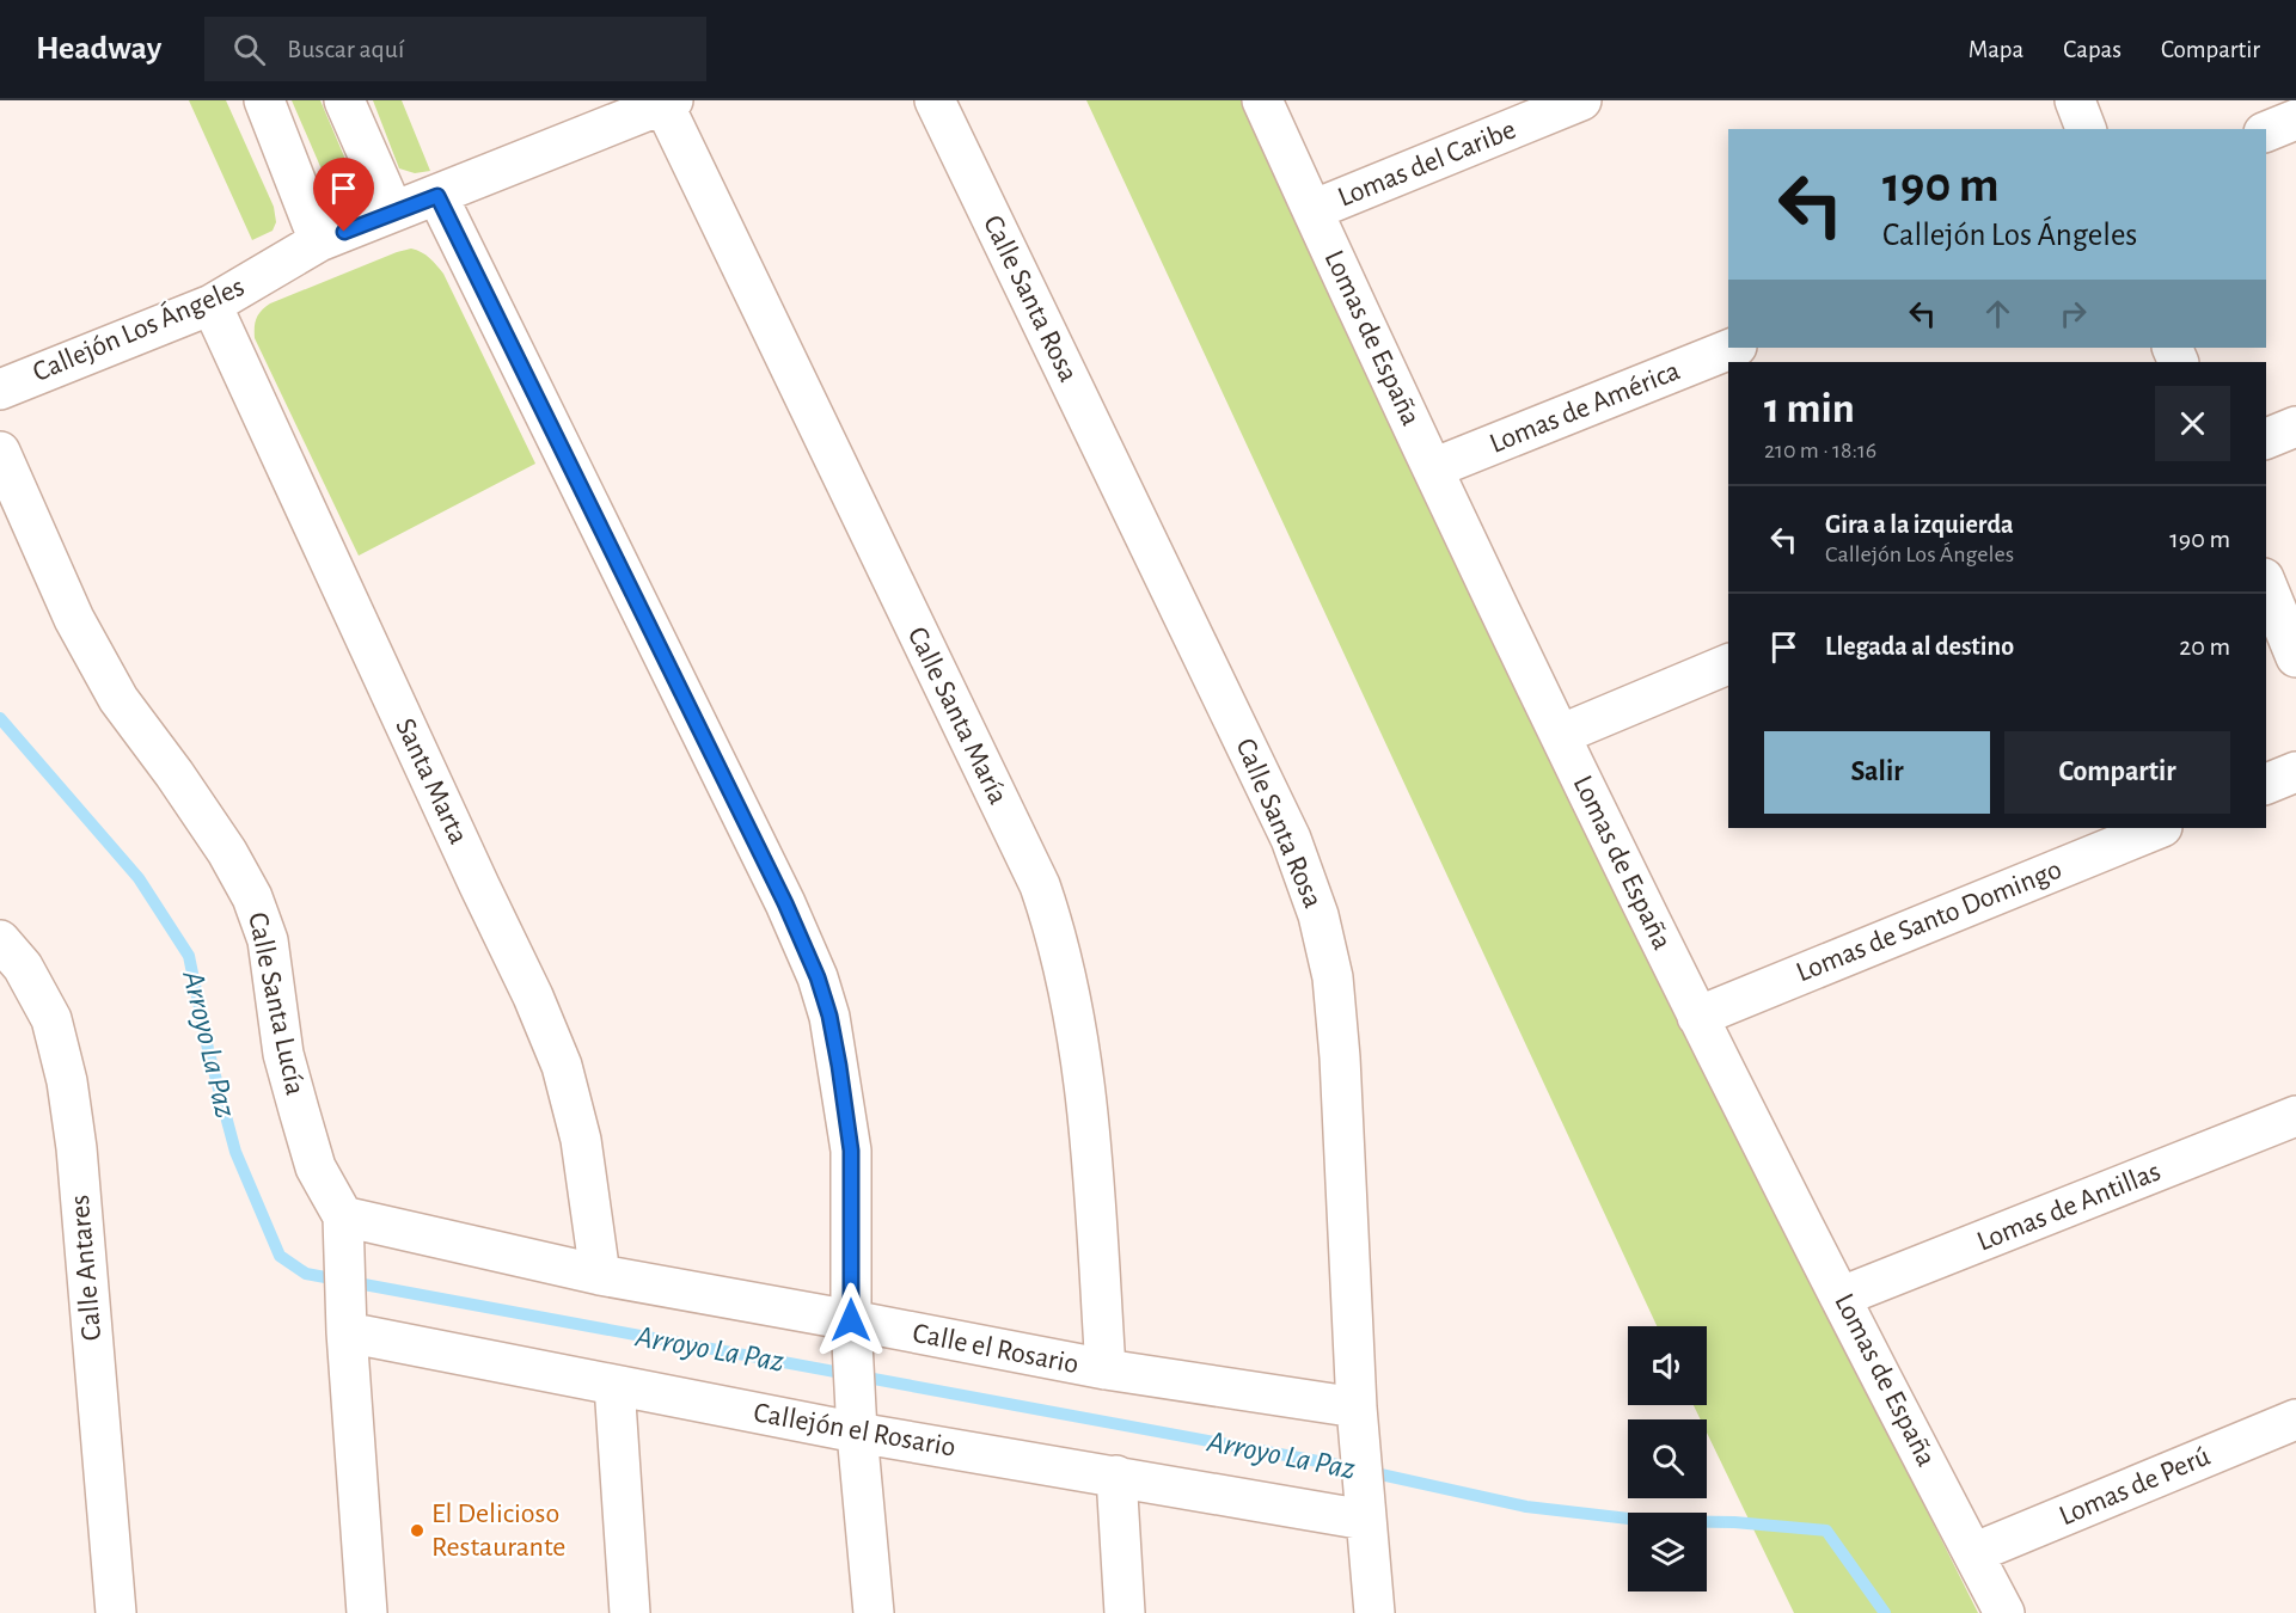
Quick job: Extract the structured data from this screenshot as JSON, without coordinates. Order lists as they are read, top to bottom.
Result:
{
  "streets": {
    "street": [
      "Lomas del Caribe",
      "Calle Santa Rosa",
      "Callejón Los Ángeles",
      "Lomas de España",
      "Lomas de América",
      "Calle Santa María",
      "Santa Marta",
      "Lomas de Santo Domingo",
      "Calle Santa Lucía",
      "Lomas de Antillas",
      "Calle Antares",
      "Calle el Rosario",
      "Callejón el Rosario",
      "Lomas de Perú"
    ]
  },
  "crossings": [
    ["Lomas del Caribe", "Lomas de España"],
    ["Calle Santa Rosa", "Calle el Rosario"],
    ["Calle Santa Rosa", "Callejón el Rosario"],
    ["Callejón Los Ángeles", "Calle Santa María"],
    ["Callejón Los Ángeles", "Santa Marta"],
    ["Lomas de España", "Lomas de América"],
    ["Lomas de España", "Lomas de Santo Domingo"],
    ["Lomas de España", "Lomas de Antillas"],
    ["Lomas de España", "Lomas de Perú"],
    ["Calle Santa María", "Calle el Rosario"],
    ["Santa Marta", "Calle el Rosario"],
    ["Calle Santa Lucía", "Calle el Rosario"],
    ["Calle Santa Lucía", "Callejón el Rosario"]
  ],
  "water": ["Arroyo La Paz"],
  "places": ["El Delicioso Restaurante"],
  "page": {
    "header": "Headway",
    "search": "Buscar aquí",
    "nav": ["Mapa", "Capas", "Compartir"],
    "turn": ["190 m", "Callejón Los Ángeles"],
    "heading": ["1 min", "210 m · 18:16"],
    "list": [
      {
        "name": "Gira a la izquierda",
        "note": "Callejón Los Ángeles",
        "value": "190 m"
      },
      {
        "name": "Llegada al destino",
        "value": "20 m"
      }
    ],
    "buttons": ["Salir", "Compartir"]
  }
}
